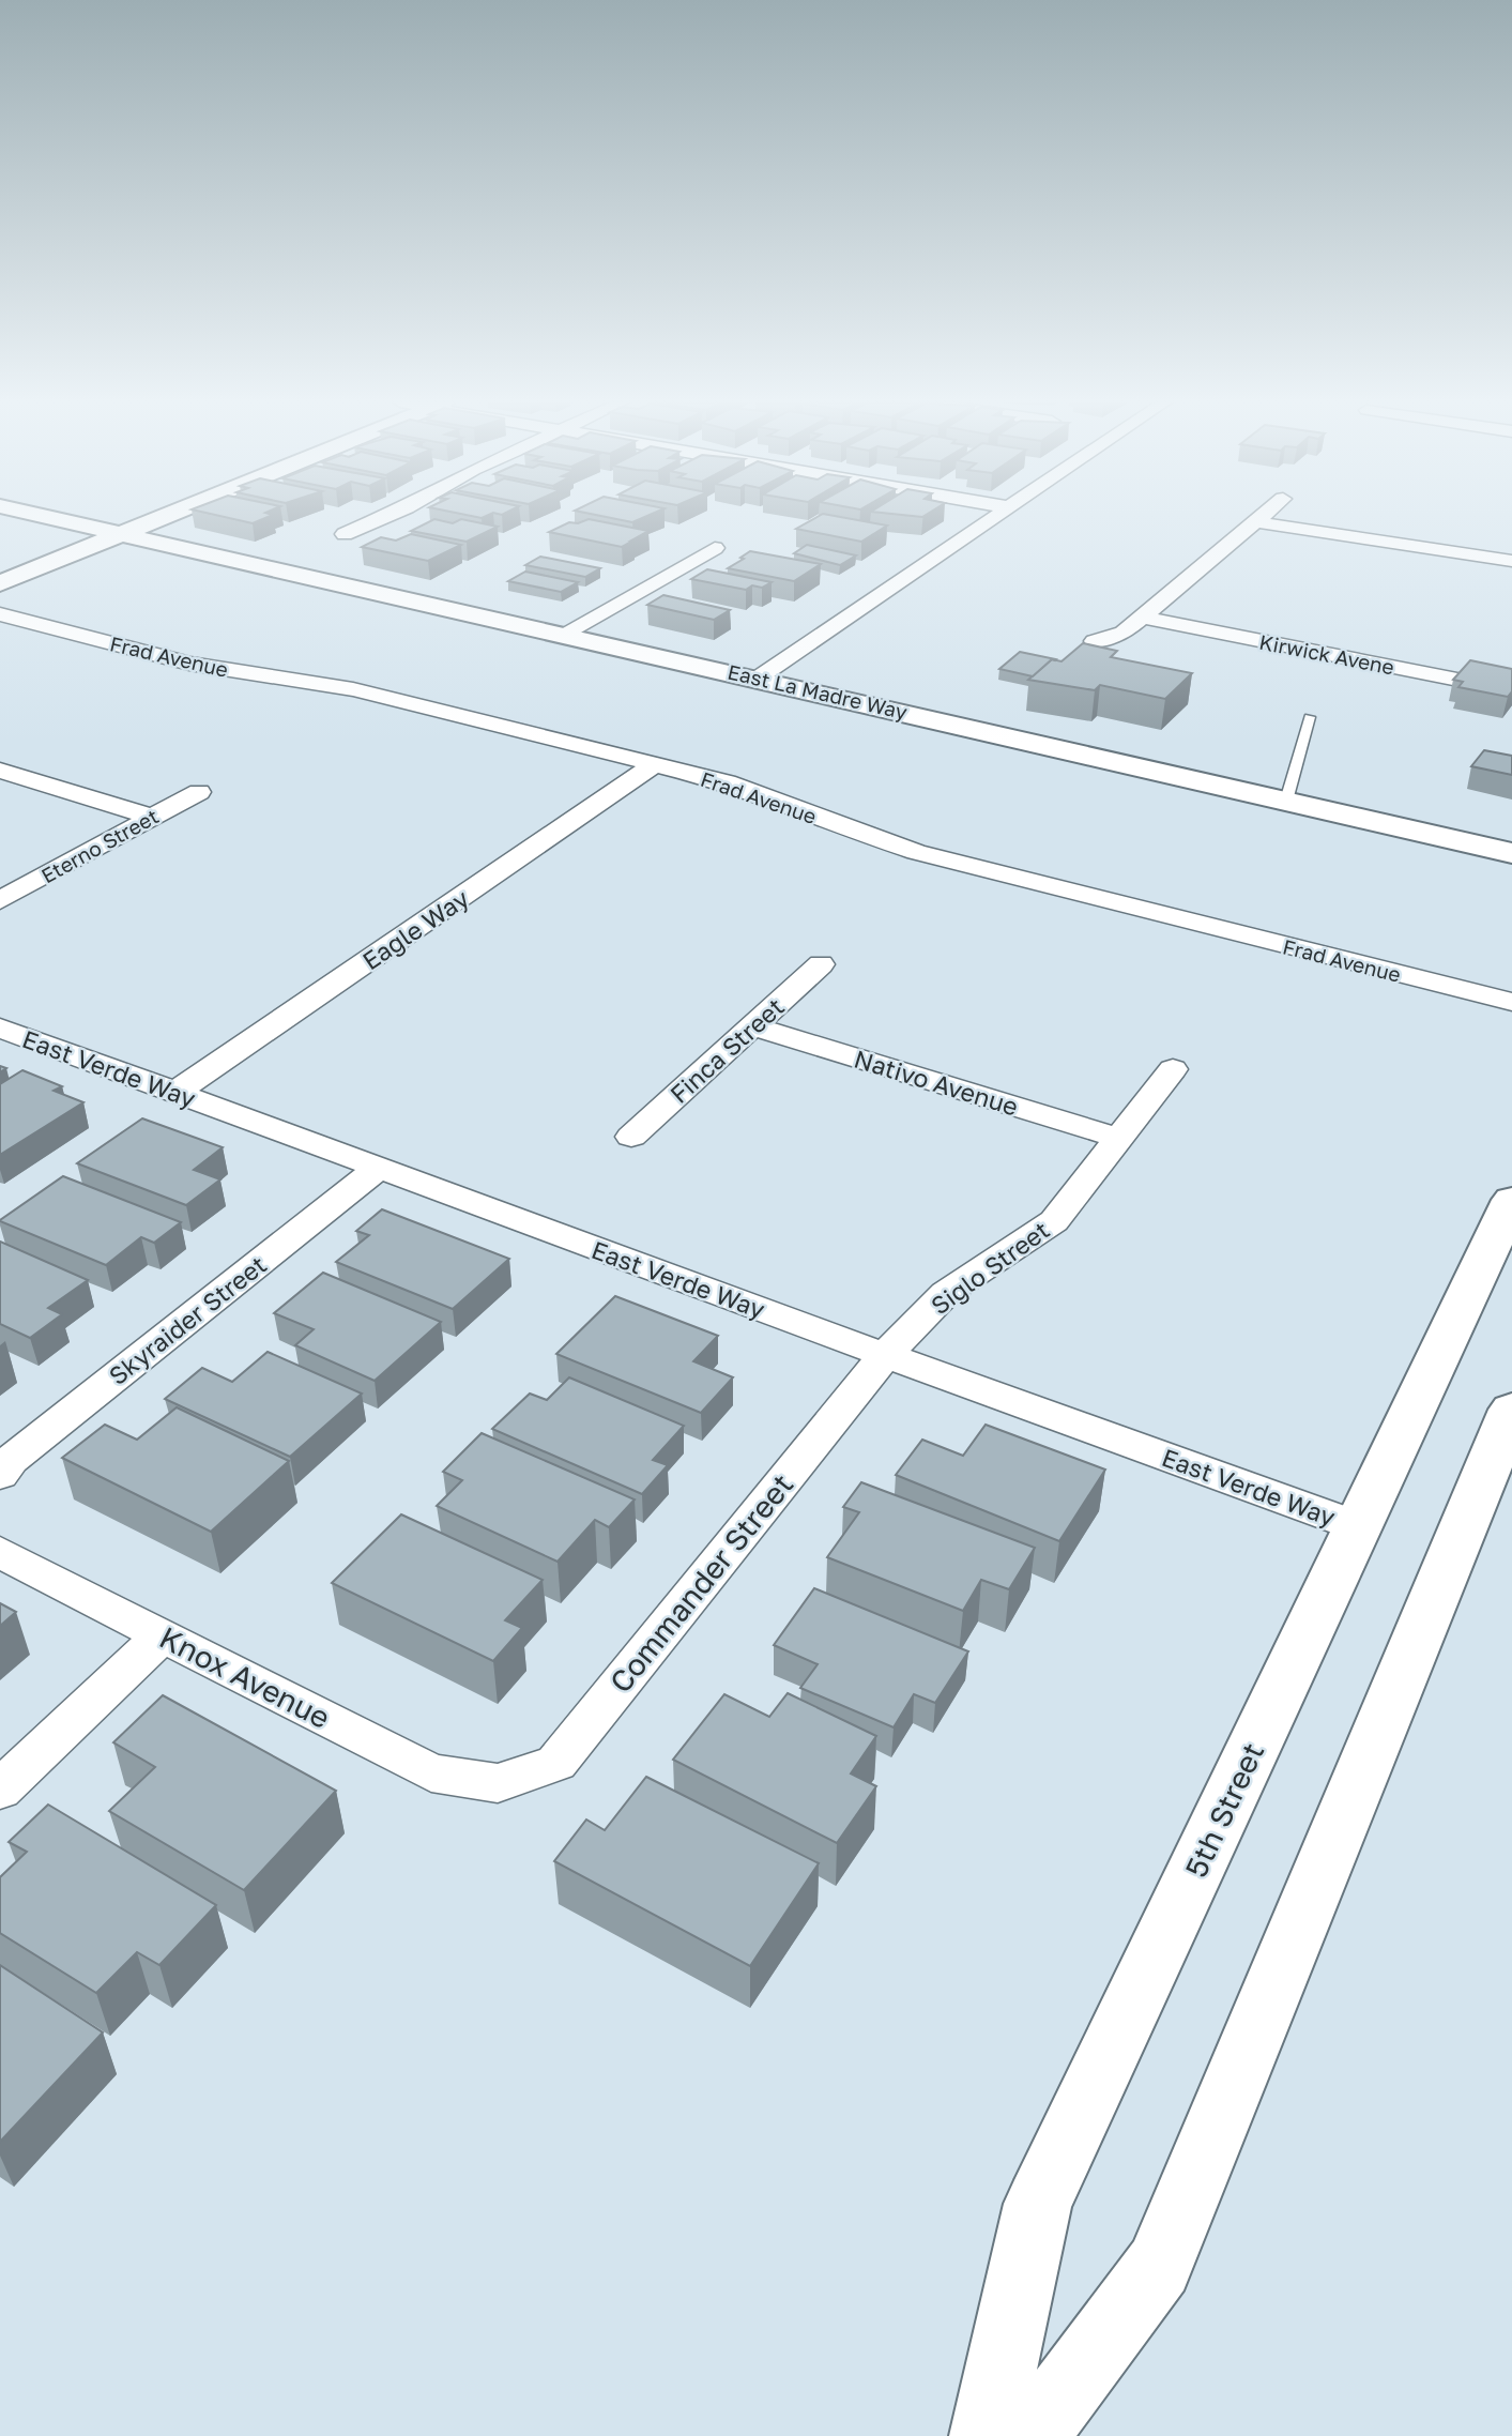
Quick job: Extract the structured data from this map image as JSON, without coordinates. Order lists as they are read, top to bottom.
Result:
{
  "streets": {
    "street": [
      "Kirwick Avene",
      "Frad Avenue",
      "East La Madre Way",
      "Eterno Street",
      "Eagle Way",
      "Finca Street",
      "East Verde Way",
      "Nativo Avenue",
      "Siglo Street",
      "Skyraider Street",
      "Commander Street",
      "Knox Avenue",
      "5th Street"
    ]
  },
  "crossings": [
    ["Frad Avenue", "Eagle Way"],
    ["Eagle Way", "East Verde Way"],
    ["Finca Street", "Nativo Avenue"],
    ["East Verde Way", "Siglo Street"],
    ["East Verde Way", "Skyraider Street"],
    ["East Verde Way", "Commander Street"],
    ["East Verde Way", "5th Street"],
    ["Nativo Avenue", "Siglo Street"],
    ["Siglo Street", "Commander Street"],
    ["Commander Street", "Knox Avenue"]
  ]
}
